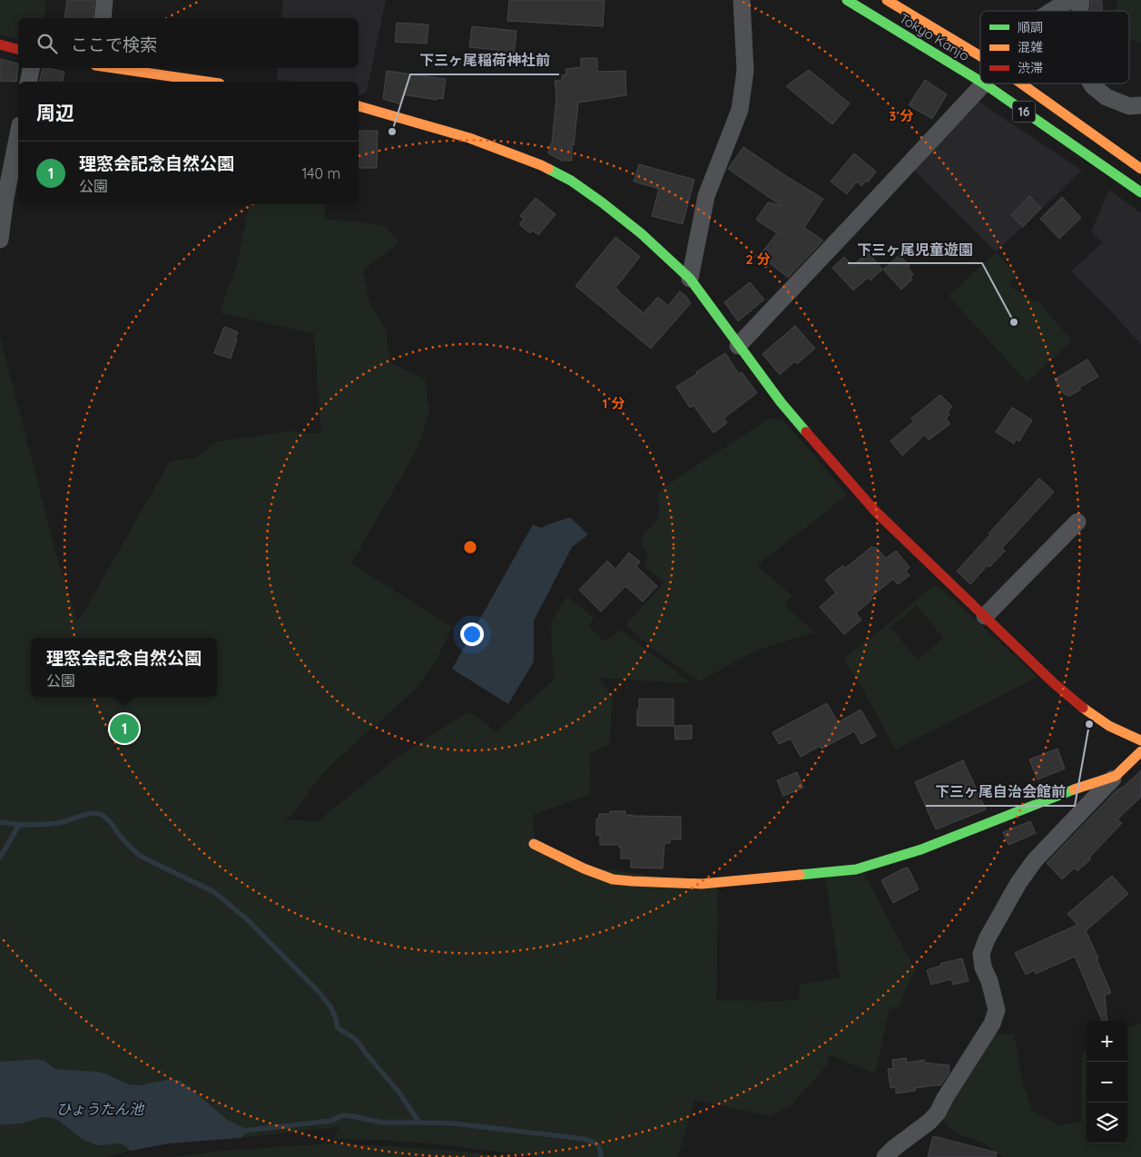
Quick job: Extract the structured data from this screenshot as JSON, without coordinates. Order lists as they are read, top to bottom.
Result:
{
  "streets": {
    "main road": ["Tokyo Kanjo", "16"]
  },
  "water": ["ひょうたん池"],
  "places": ["下三ヶ尾稲荷神社前", "下三ヶ尾児童遊園", "下三ヶ尾自治会館前"],
  "legend": ["順調", "混雑", "渋滞"],
  "page": {
    "search": "ここで検索",
    "heading": "周辺",
    "list": [
      {
        "mark": "1",
        "name": "理窓会記念自然公園",
        "note": "公園",
        "value": "140 m"
      }
    ],
    "popup": ["理窓会記念自然公園", "公園"],
    "pins": "1",
    "map_buttons": ["+", "−"]
  },
  "rings": ["3 分", "2 分", "1 分"]
}
